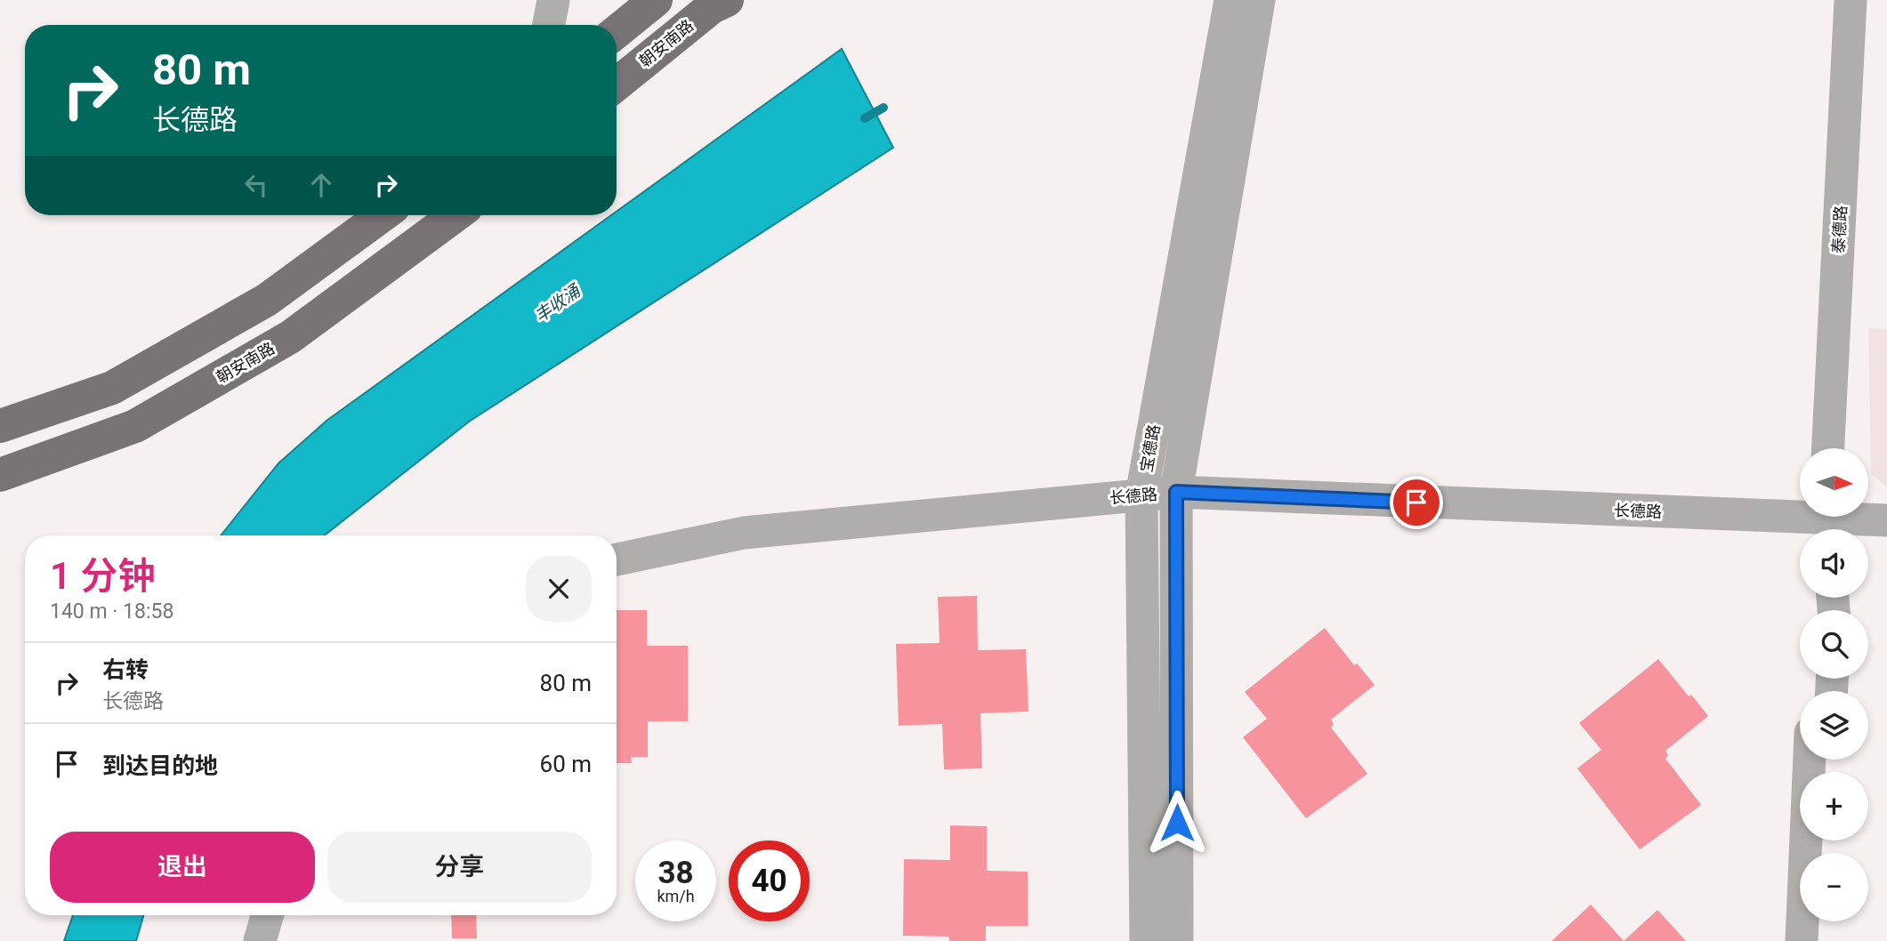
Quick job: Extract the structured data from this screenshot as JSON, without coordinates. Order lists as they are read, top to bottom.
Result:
{
  "streets": {
    "main road": ["朝安南路"],
    "street": ["泰德路", "宝德路", "长德路"]
  },
  "crossings": [
    ["宝德路", "长德路"]
  ],
  "water": ["丰收涌"],
  "north": "right",
  "page": {
    "turn": ["80 m", "长德路"],
    "map_buttons": ["+", "−"],
    "heading": ["1 分钟", "140 m · 18:58"],
    "list": [
      {
        "name": "右转",
        "note": "长德路",
        "value": "80 m"
      },
      {
        "name": "到达目的地",
        "value": "60 m"
      }
    ],
    "buttons": ["退出", "分享"],
    "speed": "38 km/h",
    "limit": "40"
  }
}
